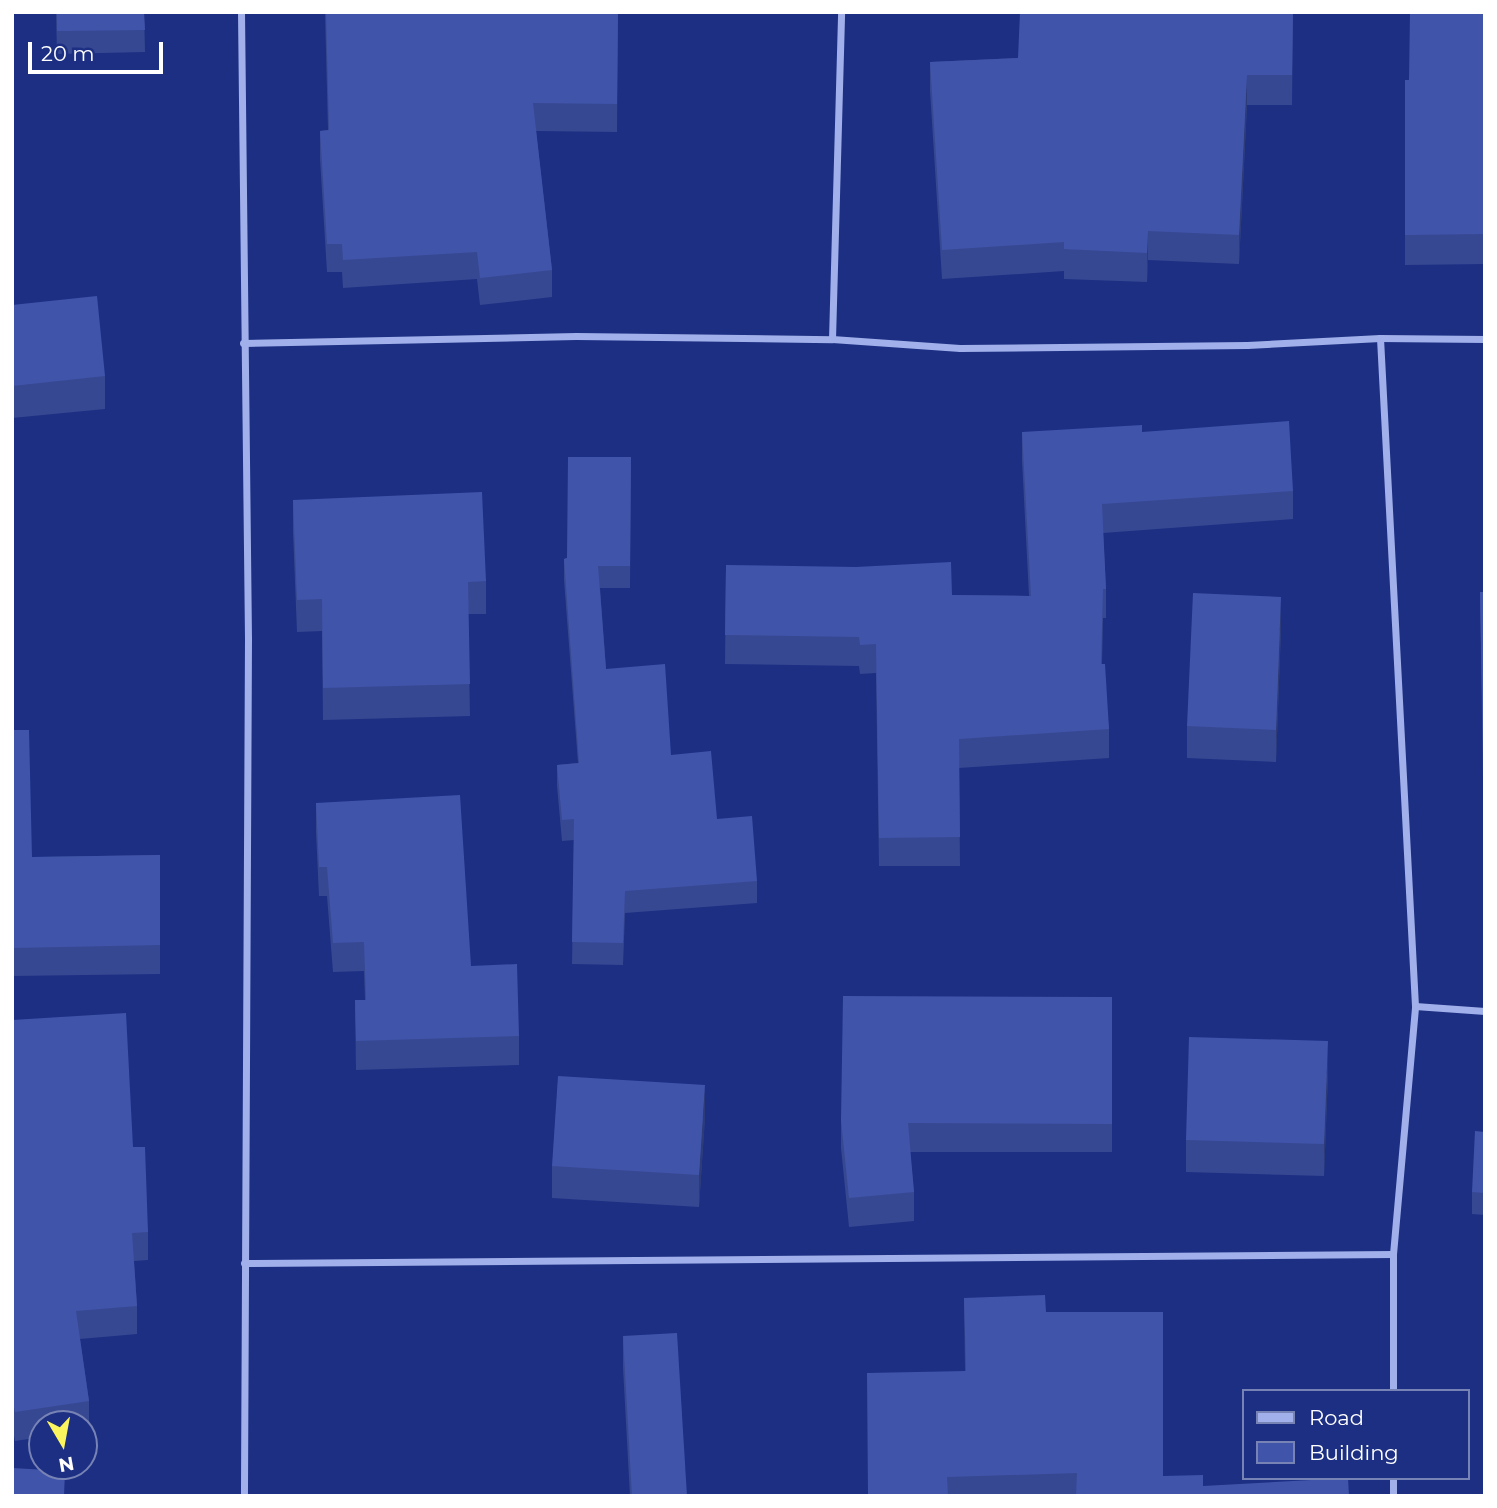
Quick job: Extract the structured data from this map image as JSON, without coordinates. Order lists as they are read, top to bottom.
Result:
{
  "legend": ["Road", "Building"],
  "scale_bar": "20 m",
  "north": "bottom"
}
